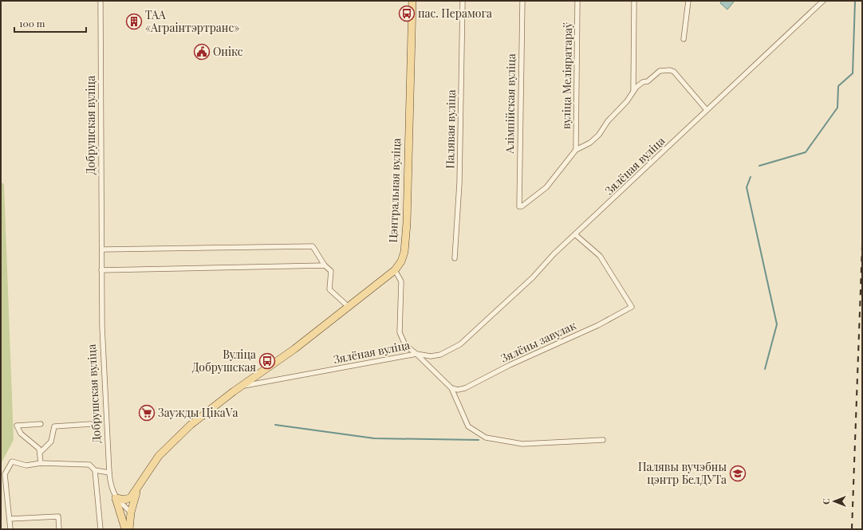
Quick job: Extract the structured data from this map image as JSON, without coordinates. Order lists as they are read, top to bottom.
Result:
{
  "streets": {
    "main road": ["Цэнтральная вуліца"],
    "street": [
      "вуліца Меліяратараў",
      "Алімпійская вуліца",
      "Добрушская вуліца",
      "Палявая вуліца",
      "Зялёная вуліца",
      "Зялёны завулак"
    ]
  },
  "crossings": [
    ["вуліца Меліяратараў", "Алімпійская вуліца"],
    ["Зялёная вуліца", "Цэнтральная вуліца"],
    ["Зялёная вуліца", "Зялёны завулак"]
  ],
  "places": {
    "bus stop": ["пас. Перамога", "Вуліца Добрушская"],
    "building": ["ТАА «Аграінтэртранс»"],
    "public building": ["Онікс"],
    "supermarket": ["Заужды ЦікаVа"],
    "school or university": ["Палявы вучэбны цэнтр БелДУТа"]
  },
  "scale_bar": "100 m",
  "north": "left"
}
